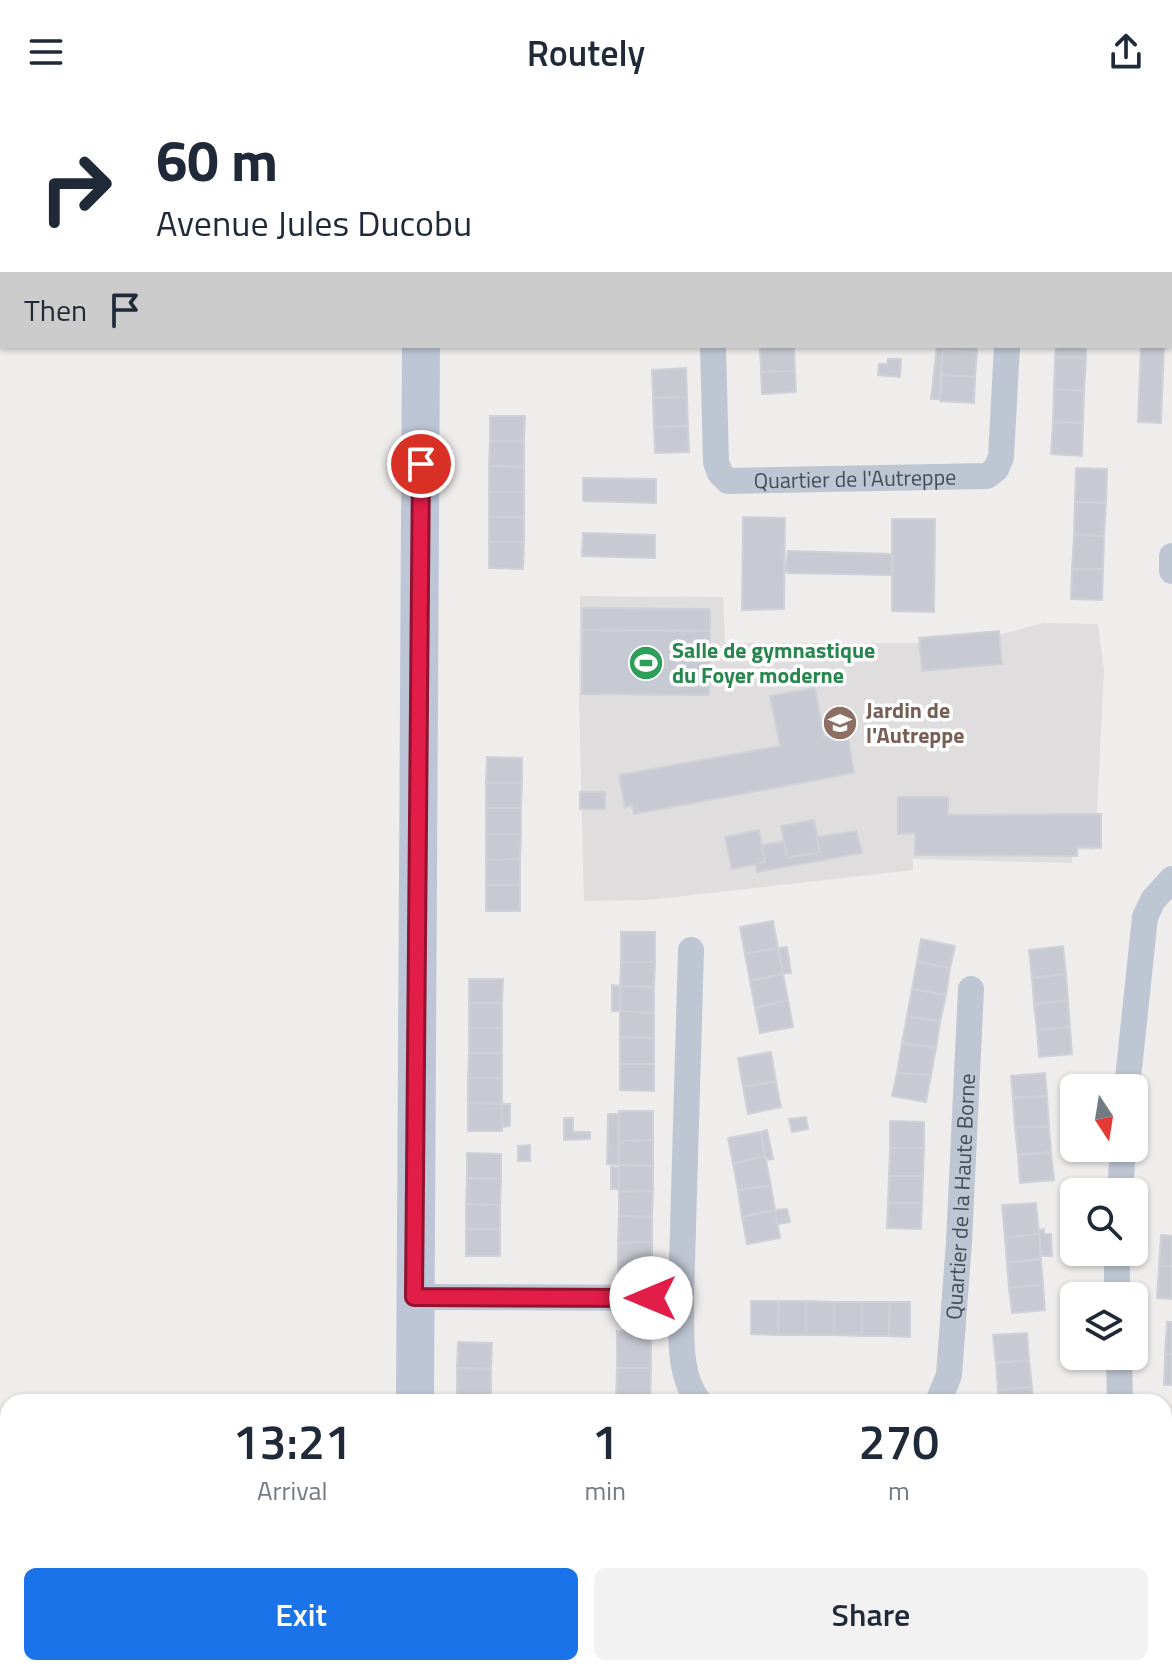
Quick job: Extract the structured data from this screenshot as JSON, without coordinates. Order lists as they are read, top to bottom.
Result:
{
  "streets": {
    "street": ["Quartier de l'Autreppe", "Quartier de la Haute Borne"]
  },
  "places": {
    "sports": ["Salle de gymnastique du Foyer moderne"],
    "school or university": ["Jardin de l'Autreppe"]
  },
  "north": "bottom",
  "page": {
    "header": "Routely",
    "turn": ["60 m", "Avenue Jules Ducobu"],
    "then": "Then",
    "eta": [
      "13:21",
      "Arrival",
      "1",
      "min",
      "270",
      "m"
    ],
    "buttons": ["Exit", "Share"]
  }
}
